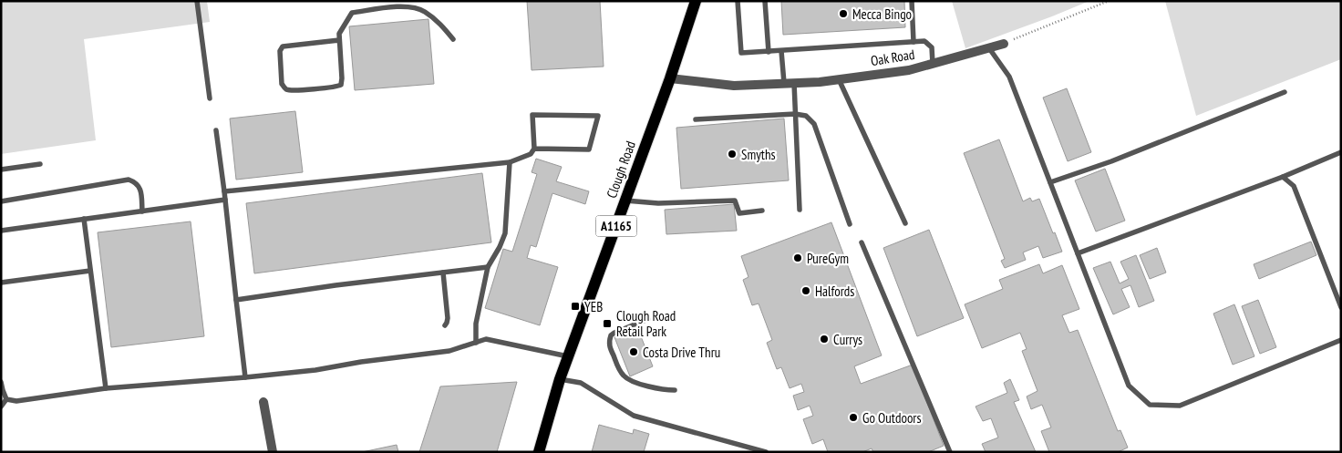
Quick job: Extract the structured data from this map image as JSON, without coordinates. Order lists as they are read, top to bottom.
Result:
{
  "streets": {
    "main road": ["Clough Road", "A1165"],
    "street": ["Oak Road"]
  },
  "crossings": [
    ["Oak Road", "Clough Road"]
  ],
  "places": {
    "other": [
      "Mecca Bingo",
      "Smyths",
      "PureGym",
      "Halfords",
      "Currys",
      "Costa Drive Thru",
      "Go Outdoors"
    ],
    "transit": ["YEB", "Clough Road Retail Park"]
  }
}
